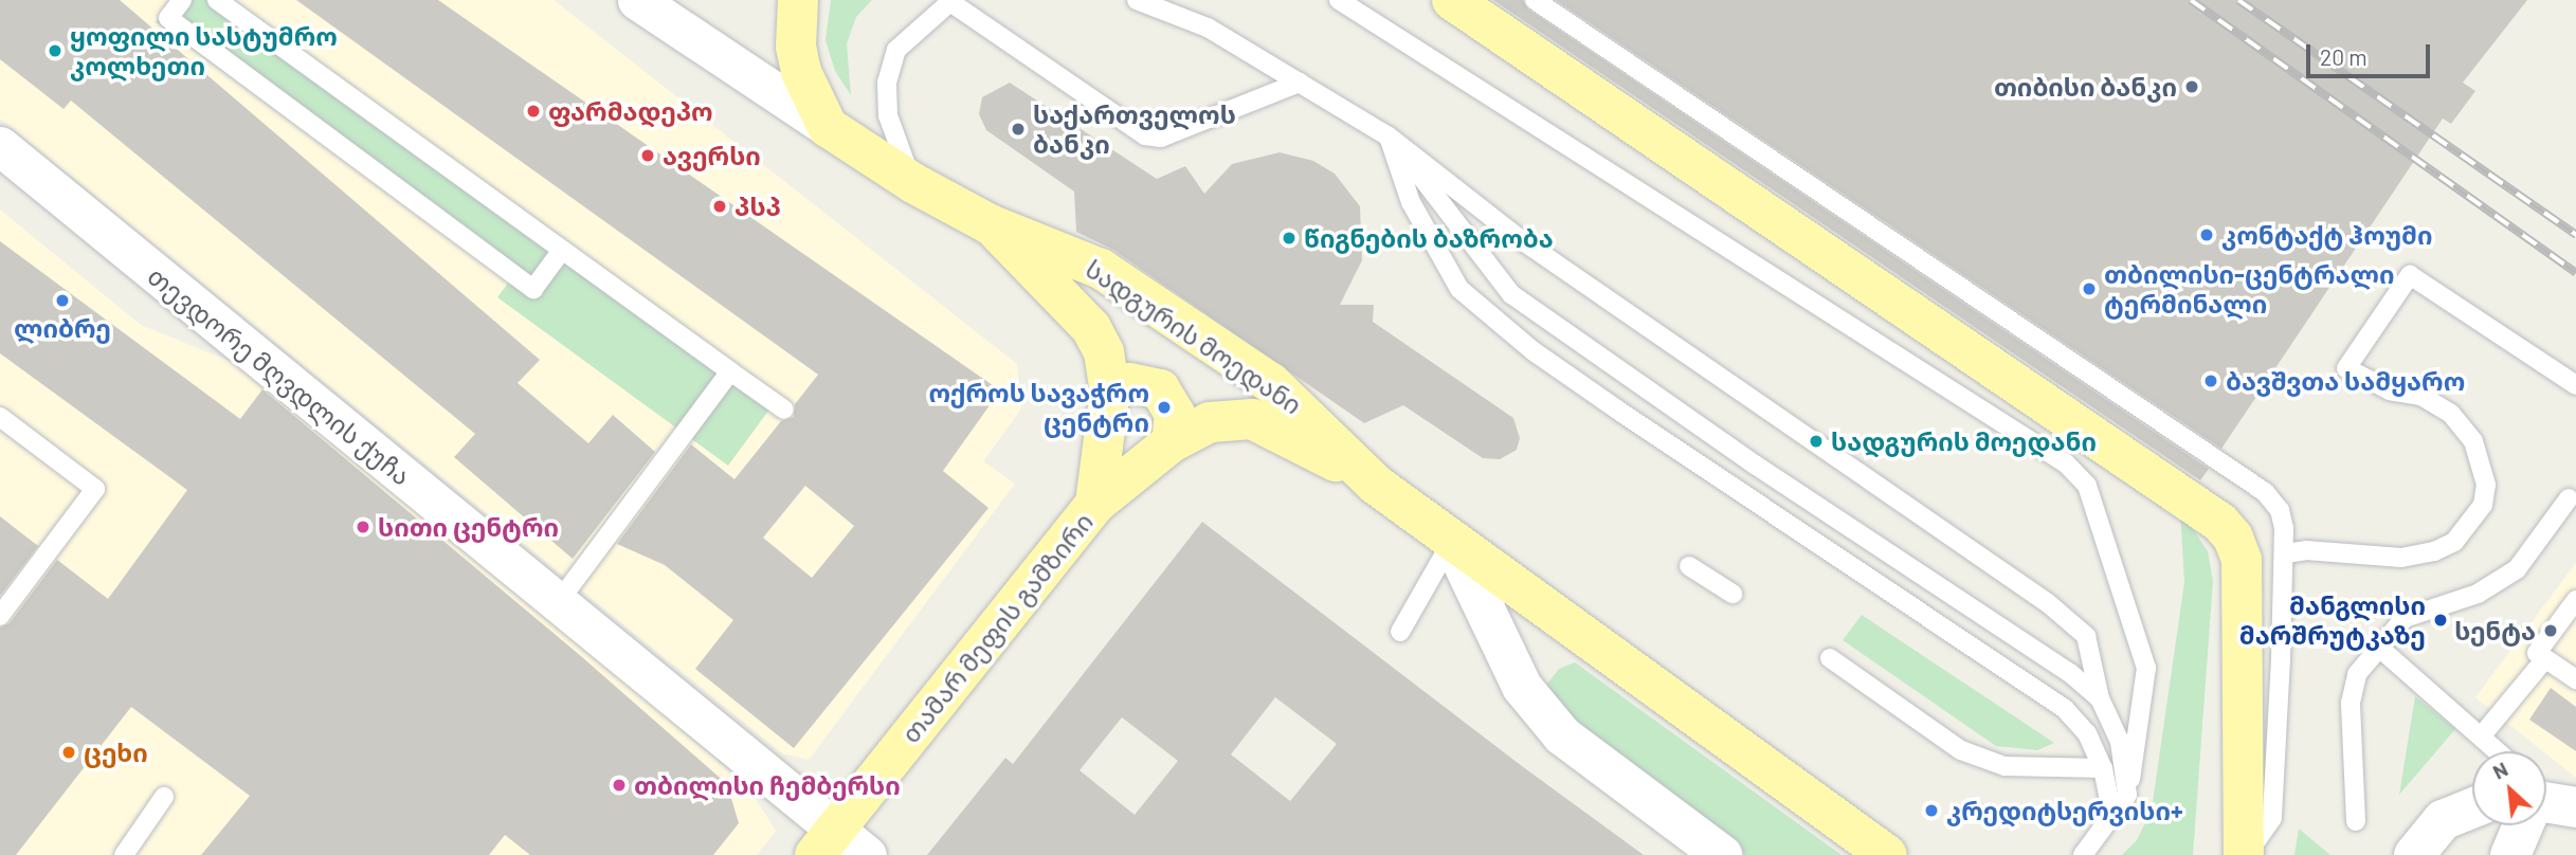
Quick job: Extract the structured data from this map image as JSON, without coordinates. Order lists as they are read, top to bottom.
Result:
{
  "streets": {
    "main road": ["სადგურის მოედანი", "თამარ მეფის გამზირი"],
    "street": ["თევდორე მღვდლის ქუჩა"]
  },
  "crossings": [
    ["სადგურის მოედანი", "თამარ მეფის გამზირი"],
    ["თევდორე მღვდლის ქუჩა", "თამარ მეფის გამზირი"]
  ],
  "places": [
    "ყოფილი სასტუმრო კოლხეთი",
    "თიბისი ბანკი",
    "ფარმადეპო",
    "საქართველოს ბანკი",
    "ავერსი",
    "პსპ",
    "კონტაქტ ჰოუმი",
    "წიგნების ბაზრობა",
    "თბილისი-ცენტრალი ტერმინალი",
    "ლიბრე",
    "ბავშვთა სამყარო",
    "ოქროს სავაჭრო ცენტრი",
    "სადგურის მოედანი",
    "სითი ცენტრი",
    "მანგლისი მარშრუტკაზე",
    "სენტა",
    "ცეხი",
    "თბილისი ჩემბერსი",
    "კრედიტსერვისი+"
  ],
  "scale_bar": "20 m",
  "north": "top left"
}
